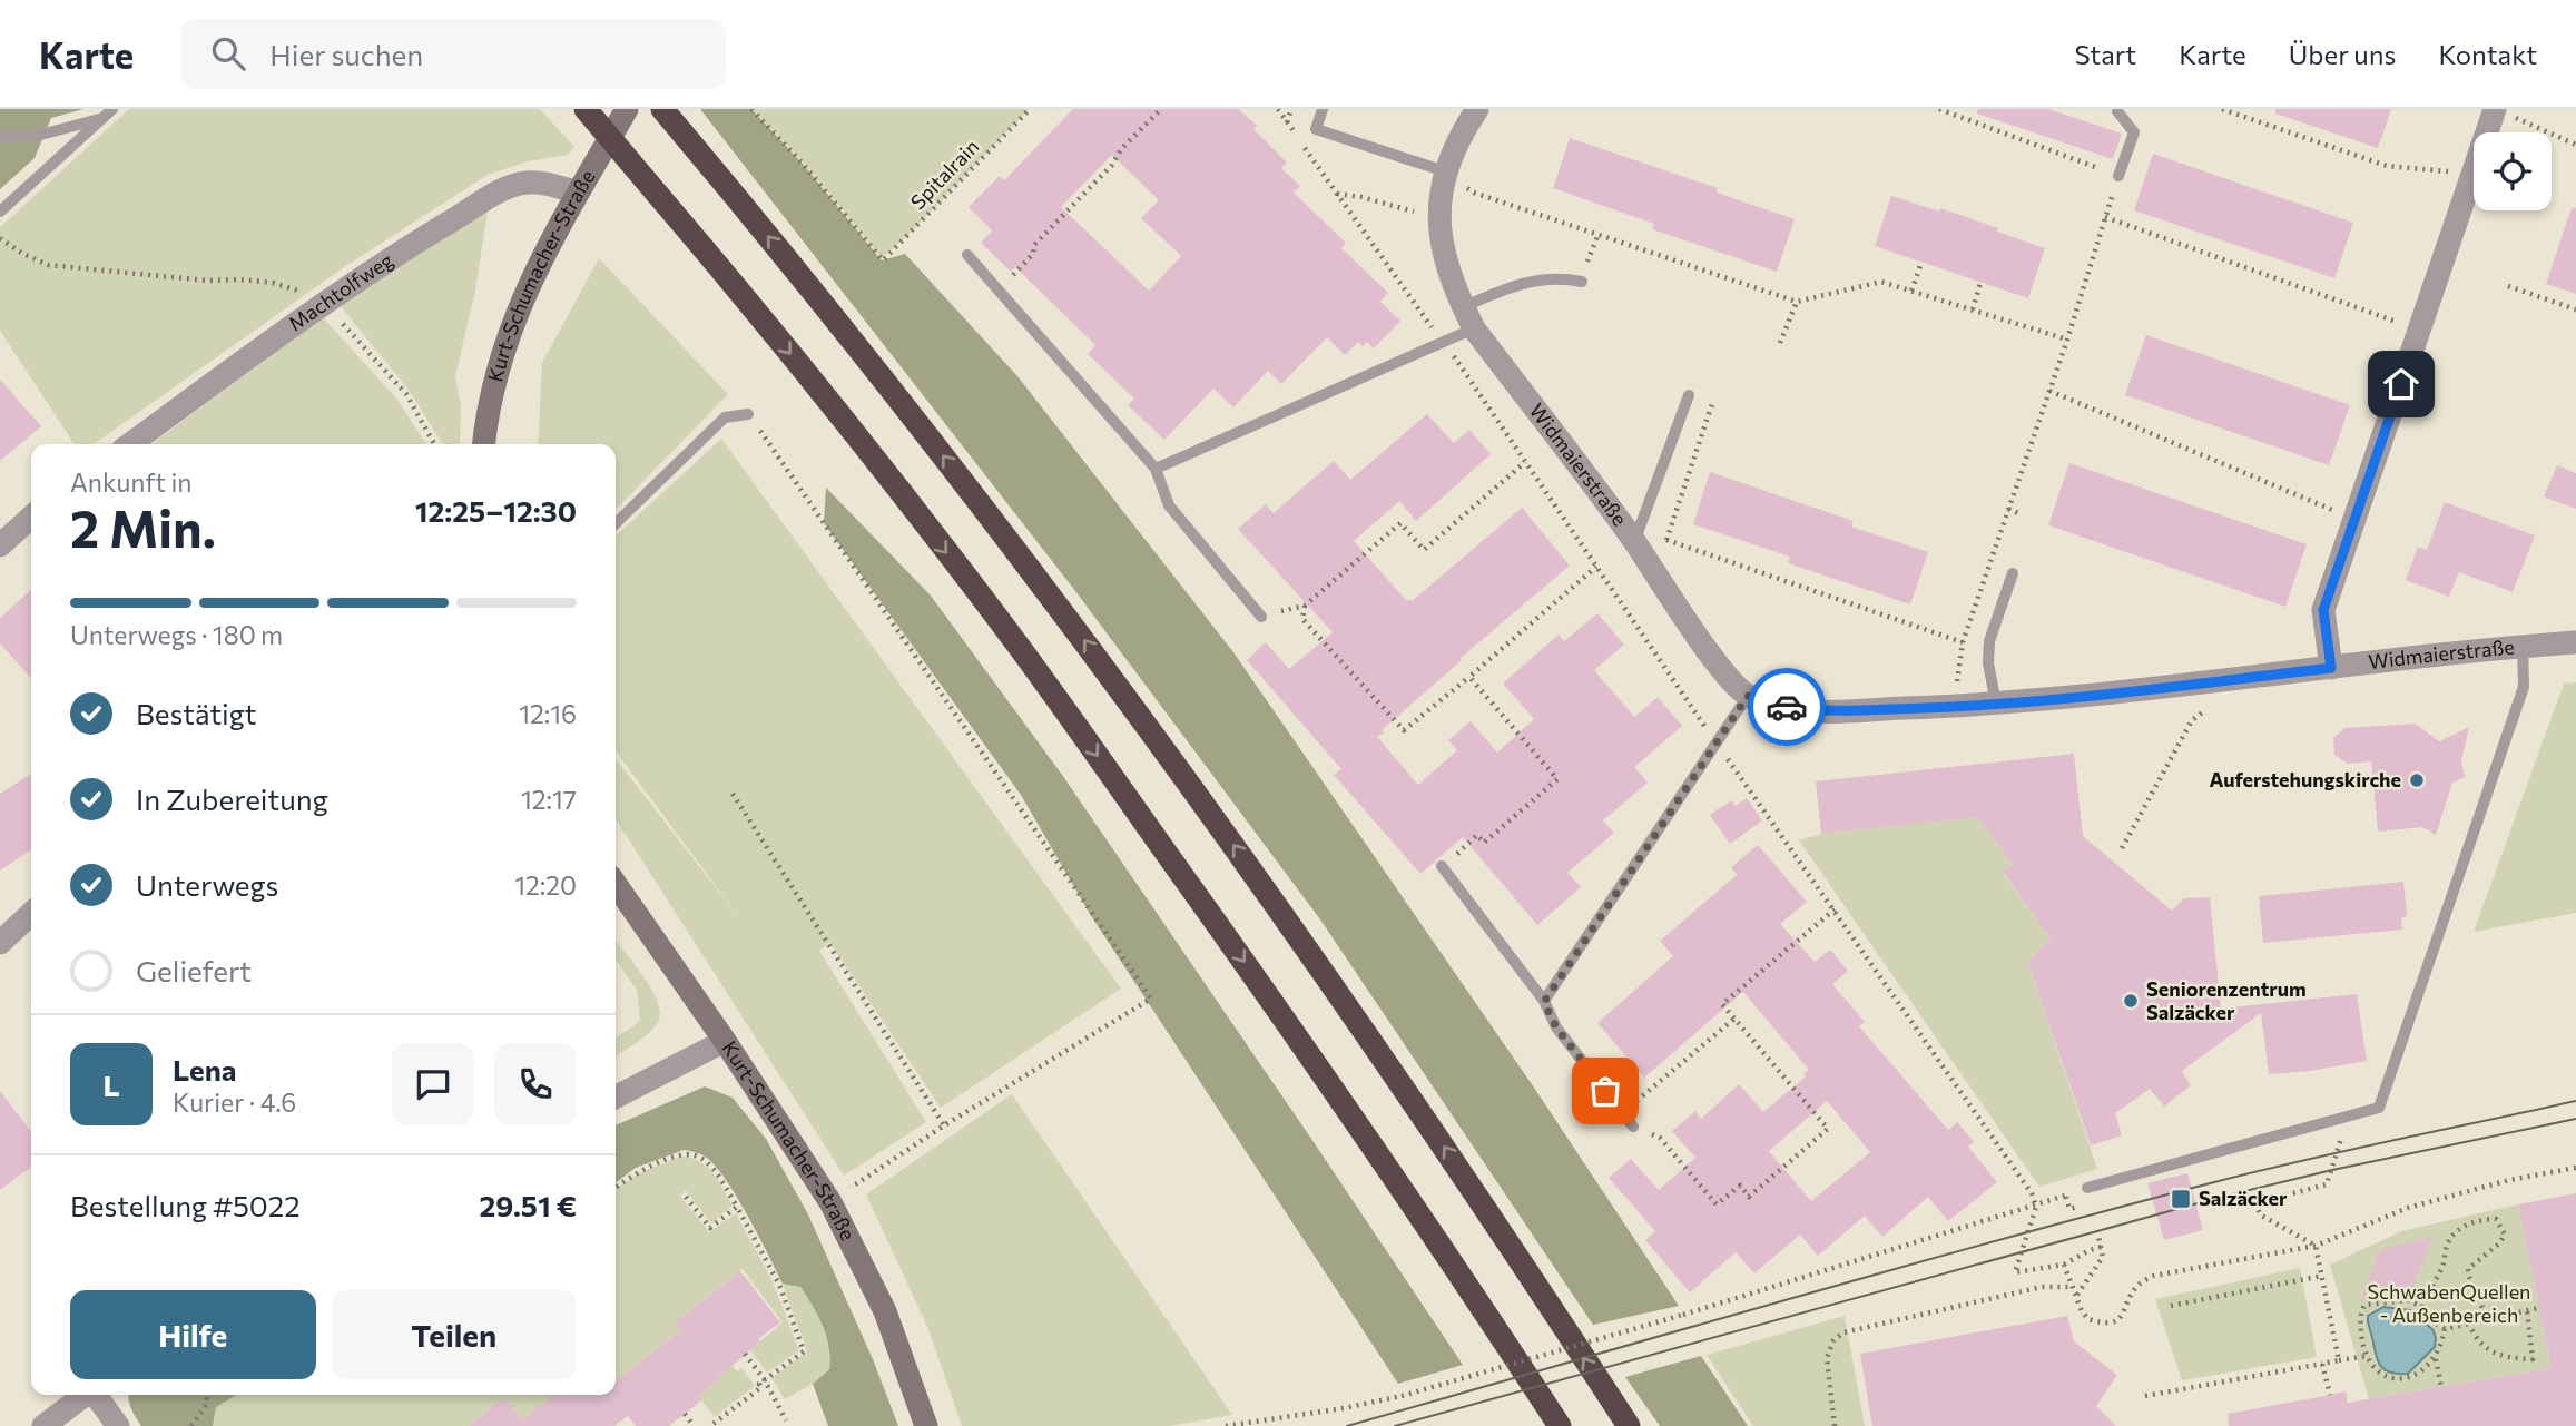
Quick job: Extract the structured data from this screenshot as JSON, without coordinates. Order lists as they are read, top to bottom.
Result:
{
  "streets": {
    "street": ["Kurt-Schumacher-Straße", "Machtolfweg", "Widmaierstraße"],
    "path": ["Spitalrain"]
  },
  "crossings": [
    ["Kurt-Schumacher-Straße", "Machtolfweg"]
  ],
  "parks": ["SchwabenQuellen - Außenbereich"],
  "places": {
    "other": ["Auferstehungskirche", "Seniorenzentrum Salzäcker"],
    "transit": ["Salzäcker"]
  },
  "page": {
    "header": "Karte",
    "search": "Hier suchen",
    "nav": [
      "Start",
      "Karte",
      "Über uns",
      "Kontakt"
    ],
    "heading": ["2 Min.", "Ankunft in", "12:25–12:30"],
    "panel": [
      "Lena",
      "Kurier · 4.6",
      "Bestellung #5022",
      "29.51 €"
    ],
    "bar": "Unterwegs · 180 m",
    "list": [
      ["Bestätigt", "12:16"],
      ["In Zubereitung", "12:17"],
      ["Unterwegs", "12:20"],
      "Geliefert"
    ],
    "round": "L",
    "buttons": ["Hilfe", "Teilen"]
  }
}
